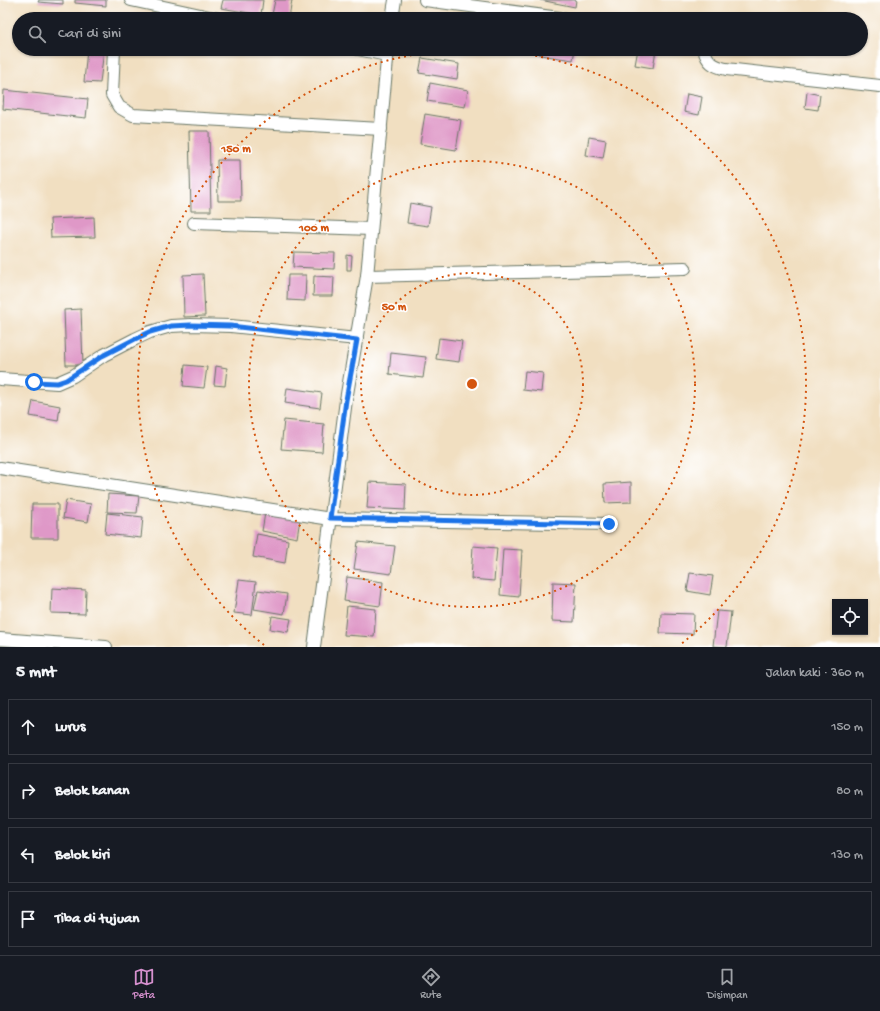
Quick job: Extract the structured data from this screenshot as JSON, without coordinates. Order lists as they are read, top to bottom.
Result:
{
  "page": {
    "search": "Cari di sini",
    "heading": ["5 mnt", "Jalan kaki · 360 m"],
    "list": [
      ["Lurus", "150 m"],
      ["Belok kanan", "80 m"],
      ["Belok kiri", "130 m"],
      "Tiba di tujuan"
    ],
    "nav": ["Peta", "Rute", "Disimpan"]
  },
  "rings": ["150 m", "100 m", "50 m"]
}
